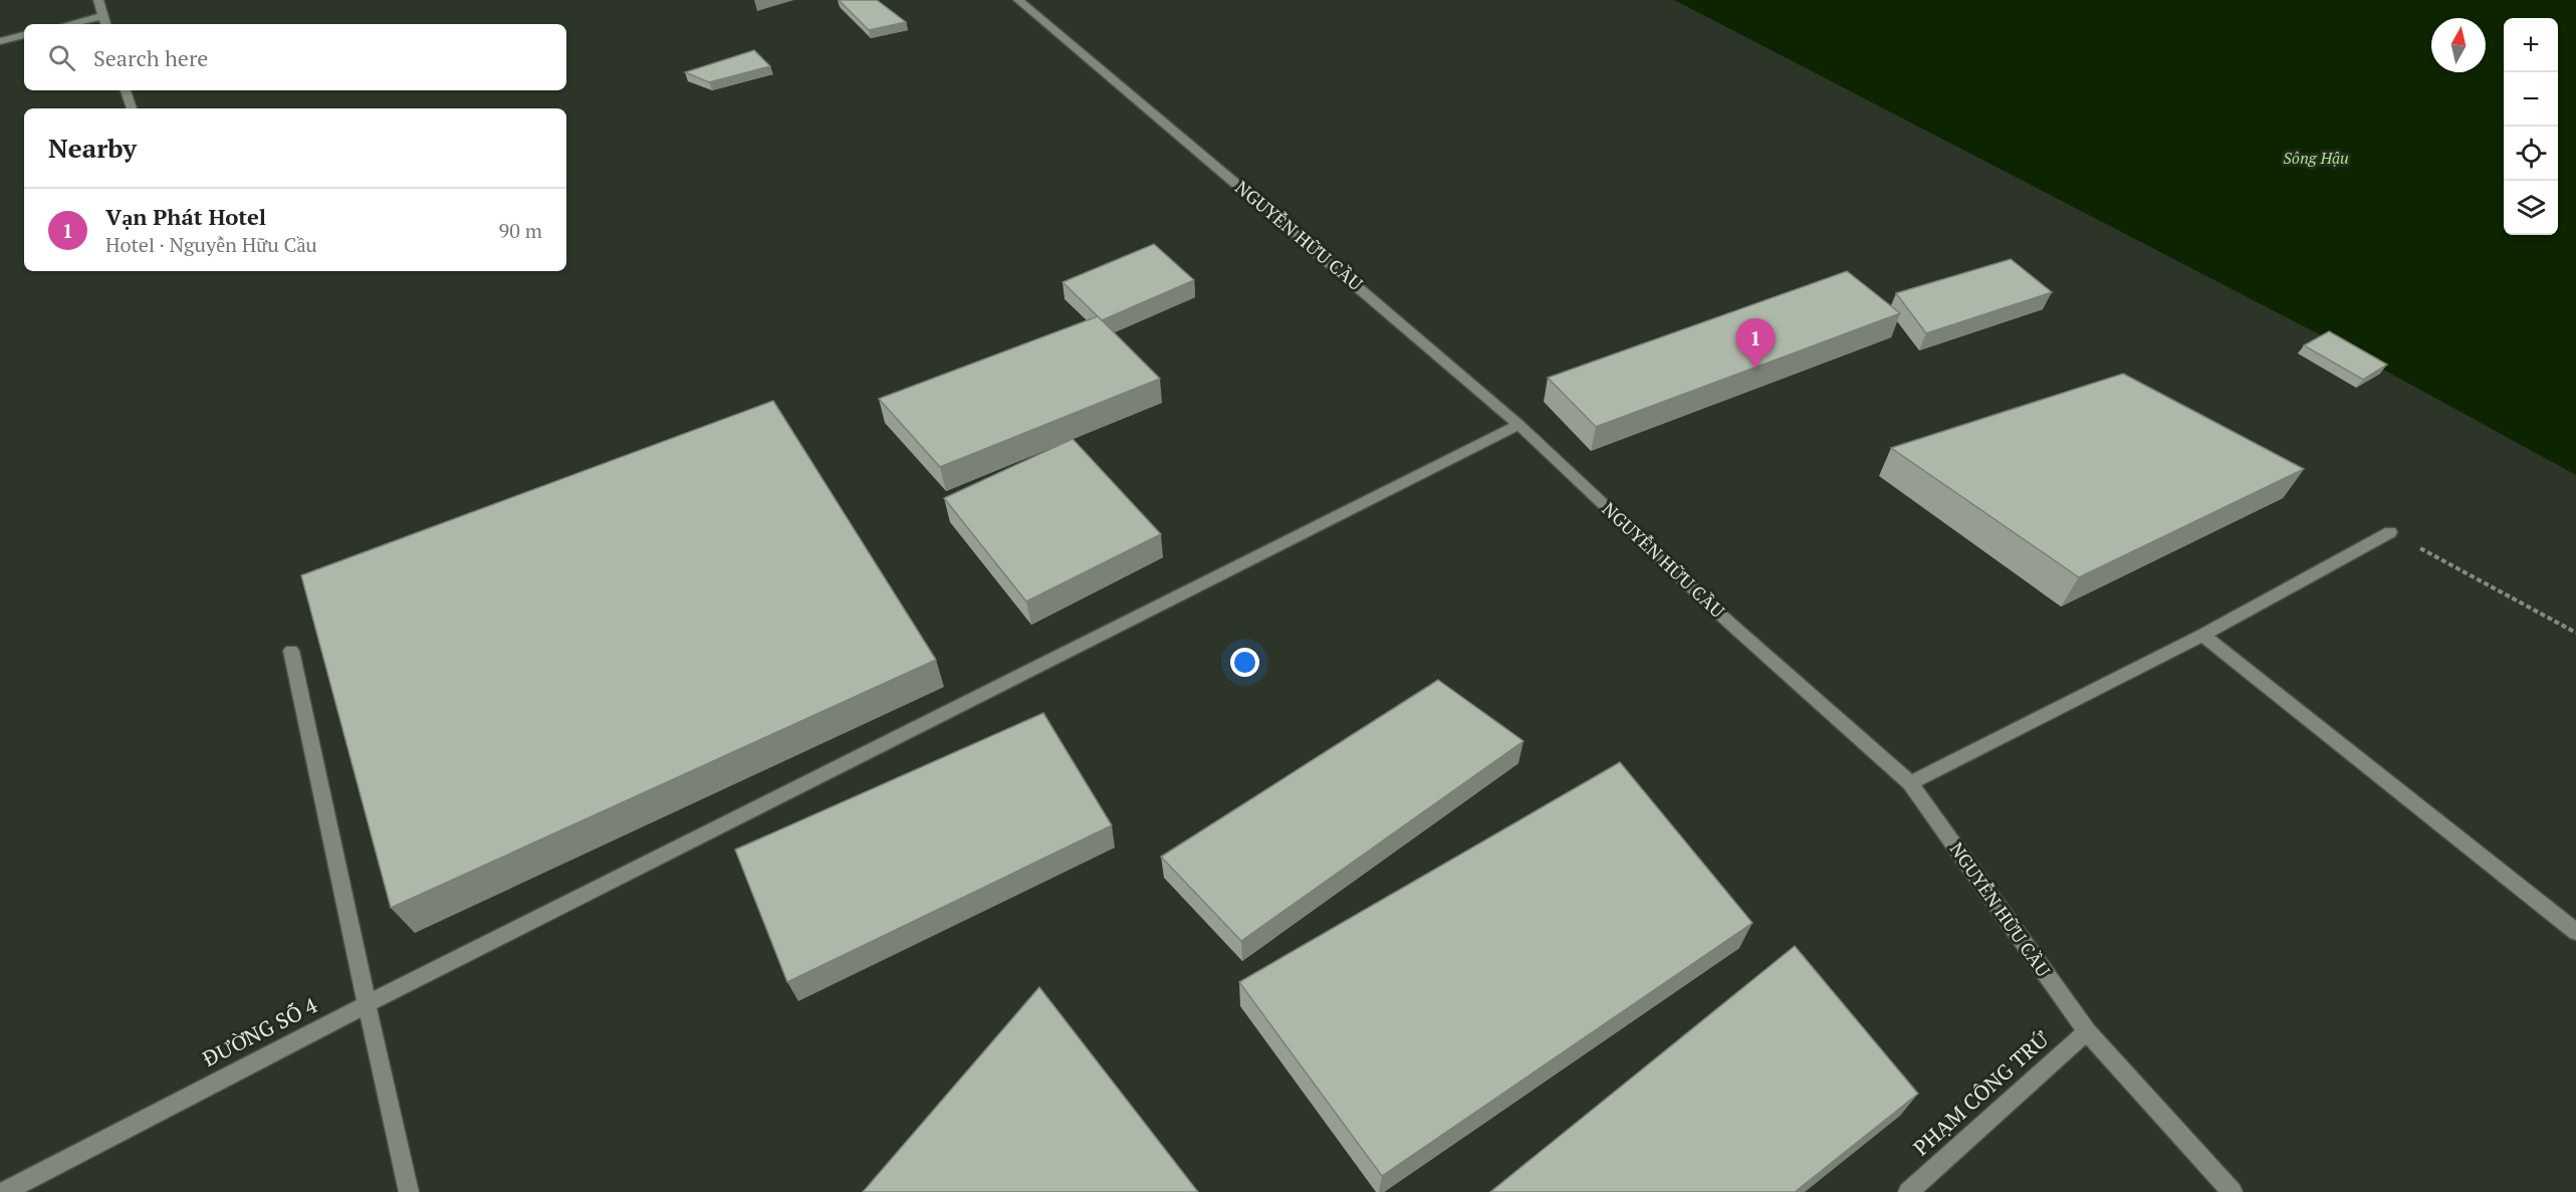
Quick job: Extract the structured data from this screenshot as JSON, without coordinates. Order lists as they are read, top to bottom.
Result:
{
  "streets": {
    "street": ["NGUYỄN HỮU CẦU", "ĐƯỜNG SỐ 4", "PHẠM CÔNG TRỨ"]
  },
  "crossings": [
    ["NGUYỄN HỮU CẦU", "ĐƯỜNG SỐ 4"],
    ["NGUYỄN HỮU CẦU", "PHẠM CÔNG TRỨ"]
  ],
  "water": ["Sông Hậu"],
  "north": "top",
  "page": {
    "map_buttons": ["+", "−"],
    "search": "Search here",
    "heading": "Nearby",
    "list": [
      {
        "mark": "1",
        "name": "Vạn Phát Hotel",
        "note": "Hotel · Nguyễn Hữu Cầu",
        "value": "90 m"
      }
    ],
    "pins": "1"
  }
}
